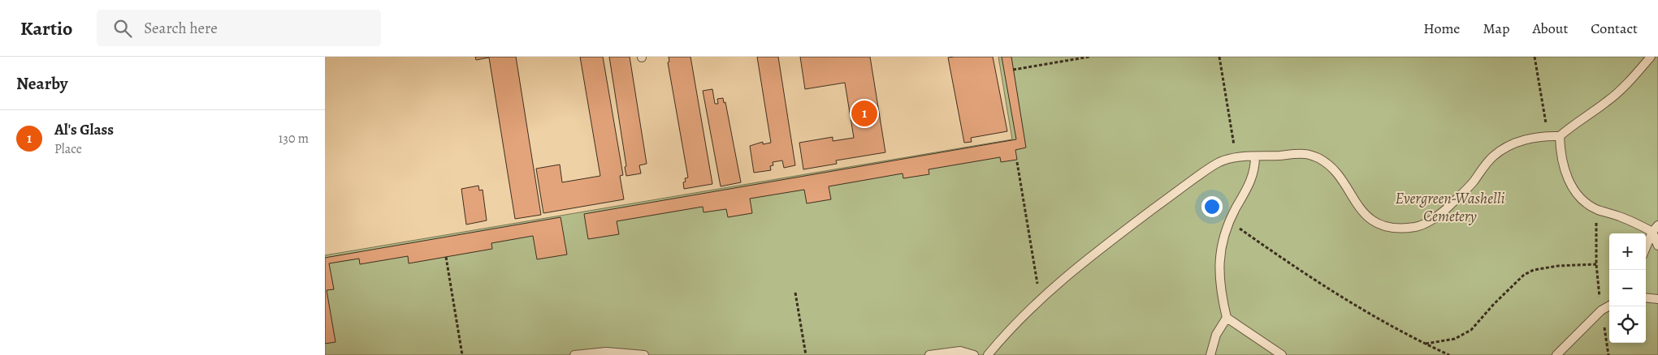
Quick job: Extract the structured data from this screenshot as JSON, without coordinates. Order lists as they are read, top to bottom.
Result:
{
  "parks": ["Evergreen-Washelli Cemetery"],
  "page": {
    "header": "Kartio",
    "search": "Search here",
    "nav": [
      "Home",
      "Map",
      "About",
      "Contact"
    ],
    "heading": "Nearby",
    "pins": "1",
    "list": [
      {
        "mark": "1",
        "name": "Al's Glass",
        "note": "Place",
        "value": "130 m"
      }
    ],
    "map_buttons": ["+", "−"]
  }
}
